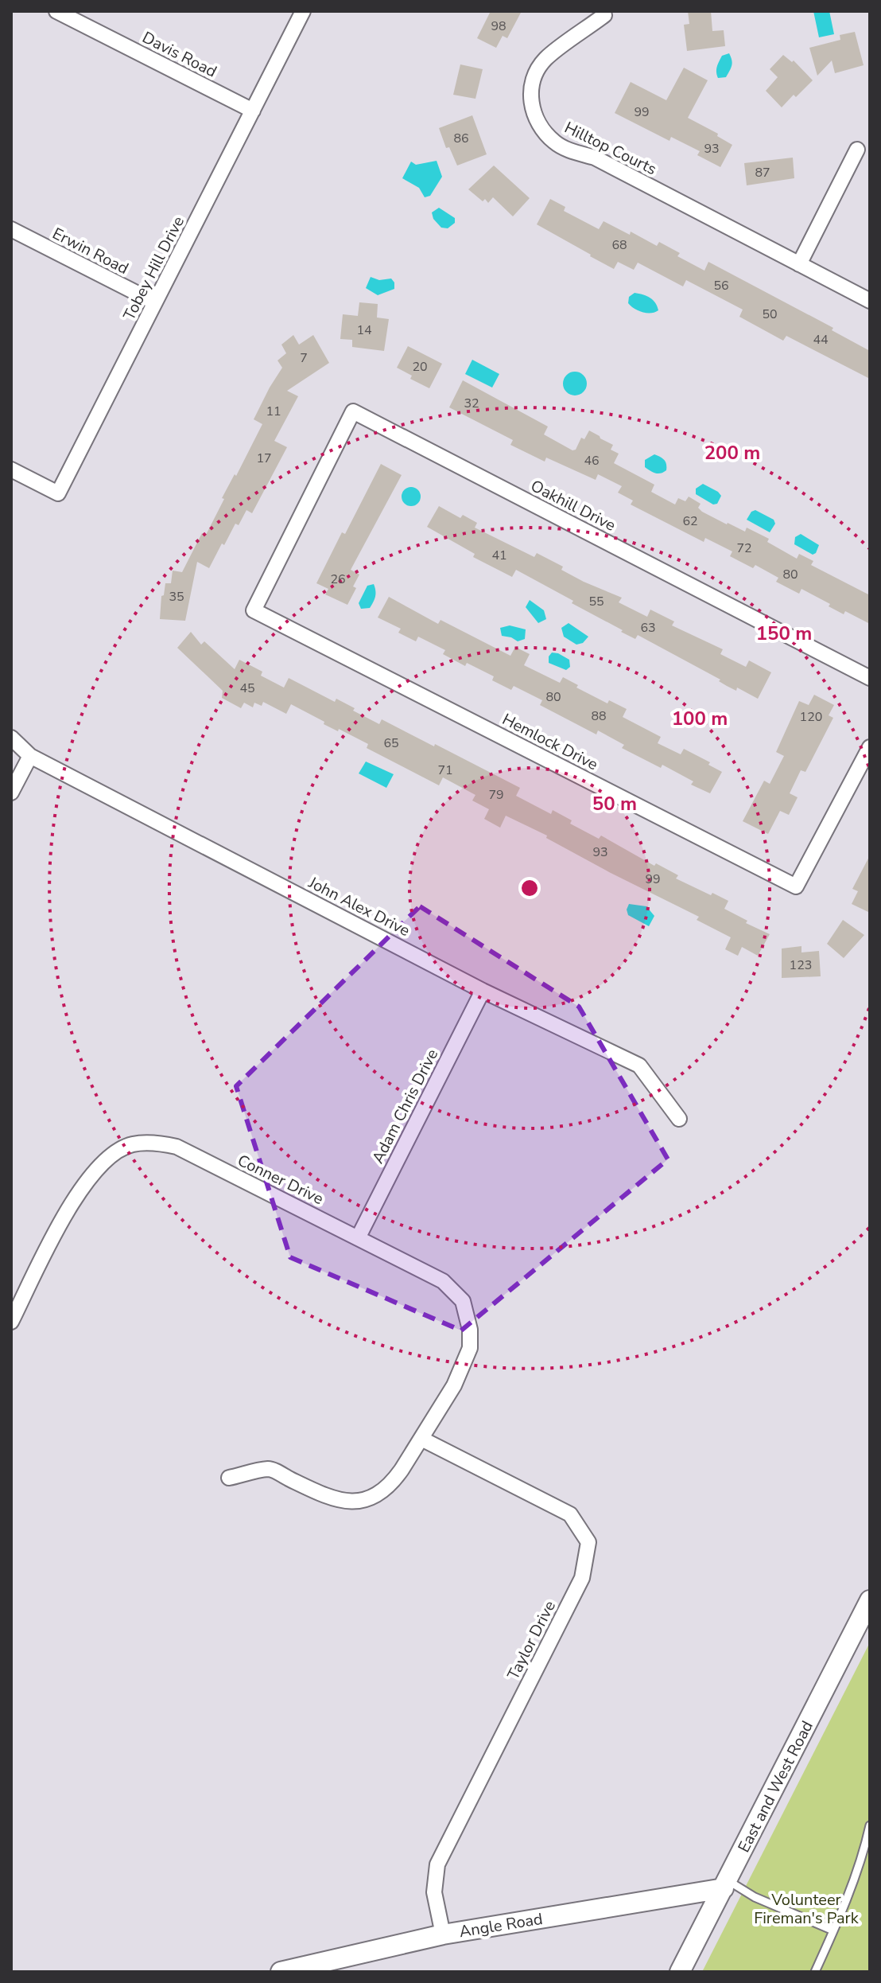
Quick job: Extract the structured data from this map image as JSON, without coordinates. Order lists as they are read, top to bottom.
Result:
{
  "streets": {
    "street": [
      "Davis Road",
      "Hilltop Courts",
      "Erwin Road",
      "Tobey Hill Drive",
      "Oakhill Drive",
      "Hemlock Drive",
      "John Alex Drive",
      "Adam Chris Drive",
      "Conner Drive",
      "Taylor Drive",
      "East and West Road",
      "Angle Road"
    ]
  },
  "crossings": [
    ["Davis Road", "Tobey Hill Drive"],
    ["Erwin Road", "Tobey Hill Drive"],
    ["Oakhill Drive", "Hemlock Drive"],
    ["John Alex Drive", "Adam Chris Drive"],
    ["Adam Chris Drive", "Conner Drive"],
    ["Conner Drive", "Taylor Drive"],
    ["Taylor Drive", "Angle Road"],
    ["East and West Road", "Angle Road"]
  ],
  "parks": ["Volunteer Fireman's Park"],
  "house_numbers": [
    "98",
    "99",
    "86",
    "93",
    "87",
    "68",
    "56",
    "50",
    "14",
    "44",
    "7",
    "20",
    "32",
    "11",
    "17",
    "46",
    "62",
    "72",
    "41",
    "80",
    "26",
    "35",
    "55",
    "63",
    "45",
    "80",
    "88",
    "120",
    "65",
    "71",
    "79",
    "93",
    "99",
    "123"
  ],
  "rings": [
    "200 m",
    "150 m",
    "100 m",
    "50 m"
  ]
}
